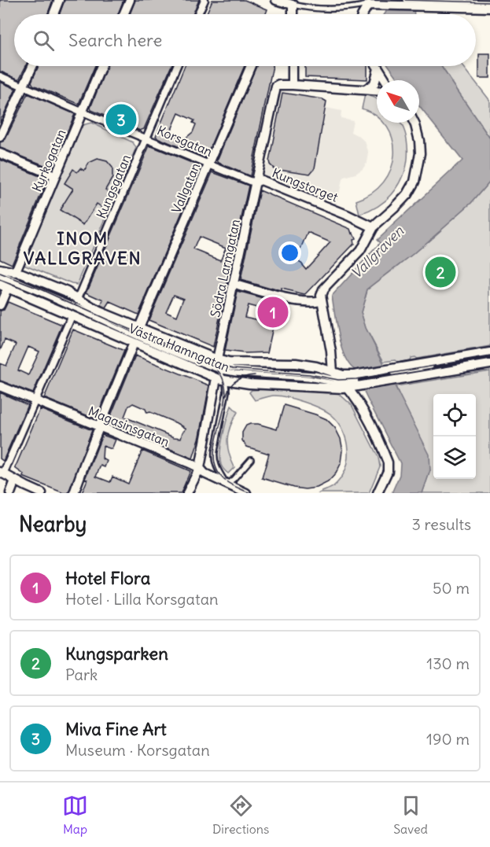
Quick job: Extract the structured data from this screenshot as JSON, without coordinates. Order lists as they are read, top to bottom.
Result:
{
  "streets": {
    "street": [
      "Korsgatan",
      "Kyrkogatan",
      "Kungstorget",
      "Kungsgatan",
      "Vallgatan",
      "Södra Larmgatan",
      "Västra Hamngatan",
      "Magasinsgatan"
    ]
  },
  "crossings": [
    ["Korsgatan", "Kyrkogatan"],
    ["Korsgatan", "Kungstorget"],
    ["Korsgatan", "Kungsgatan"],
    ["Korsgatan", "Vallgatan"],
    ["Korsgatan", "Södra Larmgatan"],
    ["Kyrkogatan", "Västra Hamngatan"],
    ["Kungstorget", "Södra Larmgatan"],
    ["Kungsgatan", "Västra Hamngatan"],
    ["Vallgatan", "Västra Hamngatan"],
    ["Södra Larmgatan", "Västra Hamngatan"]
  ],
  "districts": ["INOM VALLGRAVEN"],
  "water": ["Vallgraven"],
  "north": "top left",
  "page": {
    "search": "Search here",
    "pins": ["3", "2", "1"],
    "heading": ["Nearby", "3 results"],
    "list": [
      {
        "mark": "1",
        "name": "Hotel Flora",
        "note": "Hotel · Lilla Korsgatan",
        "value": "50 m"
      },
      {
        "mark": "2",
        "name": "Kungsparken",
        "note": "Park",
        "value": "130 m"
      },
      {
        "mark": "3",
        "name": "Miva Fine Art",
        "note": "Museum · Korsgatan",
        "value": "190 m"
      }
    ],
    "nav": ["Map", "Directions", "Saved"]
  }
}
